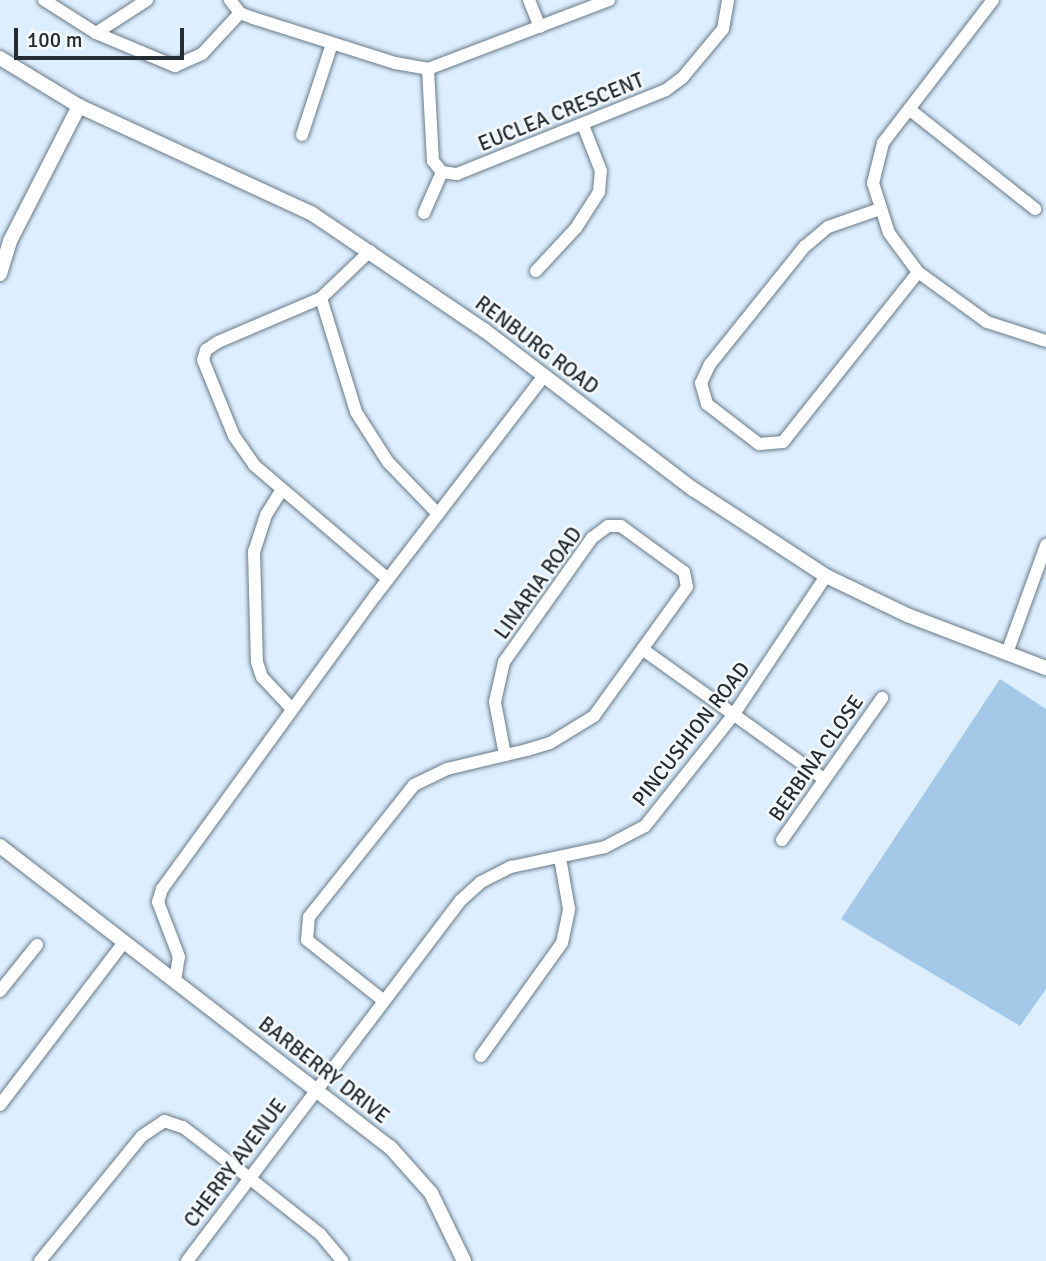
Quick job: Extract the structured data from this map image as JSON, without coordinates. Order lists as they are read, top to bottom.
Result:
{
  "streets": {
    "street": [
      "EUCLEA CRESCENT",
      "RENBURG ROAD",
      "LINARIA ROAD",
      "PINCUSHION ROAD",
      "BERBINA CLOSE",
      "BARBERRY DRIVE",
      "CHERRY AVENUE"
    ]
  },
  "crossings": [
    ["RENBURG ROAD", "PINCUSHION ROAD"],
    ["PINCUSHION ROAD", "BARBERRY DRIVE"],
    ["PINCUSHION ROAD", "CHERRY AVENUE"],
    ["BARBERRY DRIVE", "CHERRY AVENUE"]
  ],
  "scale_bar": "100 m"
}
